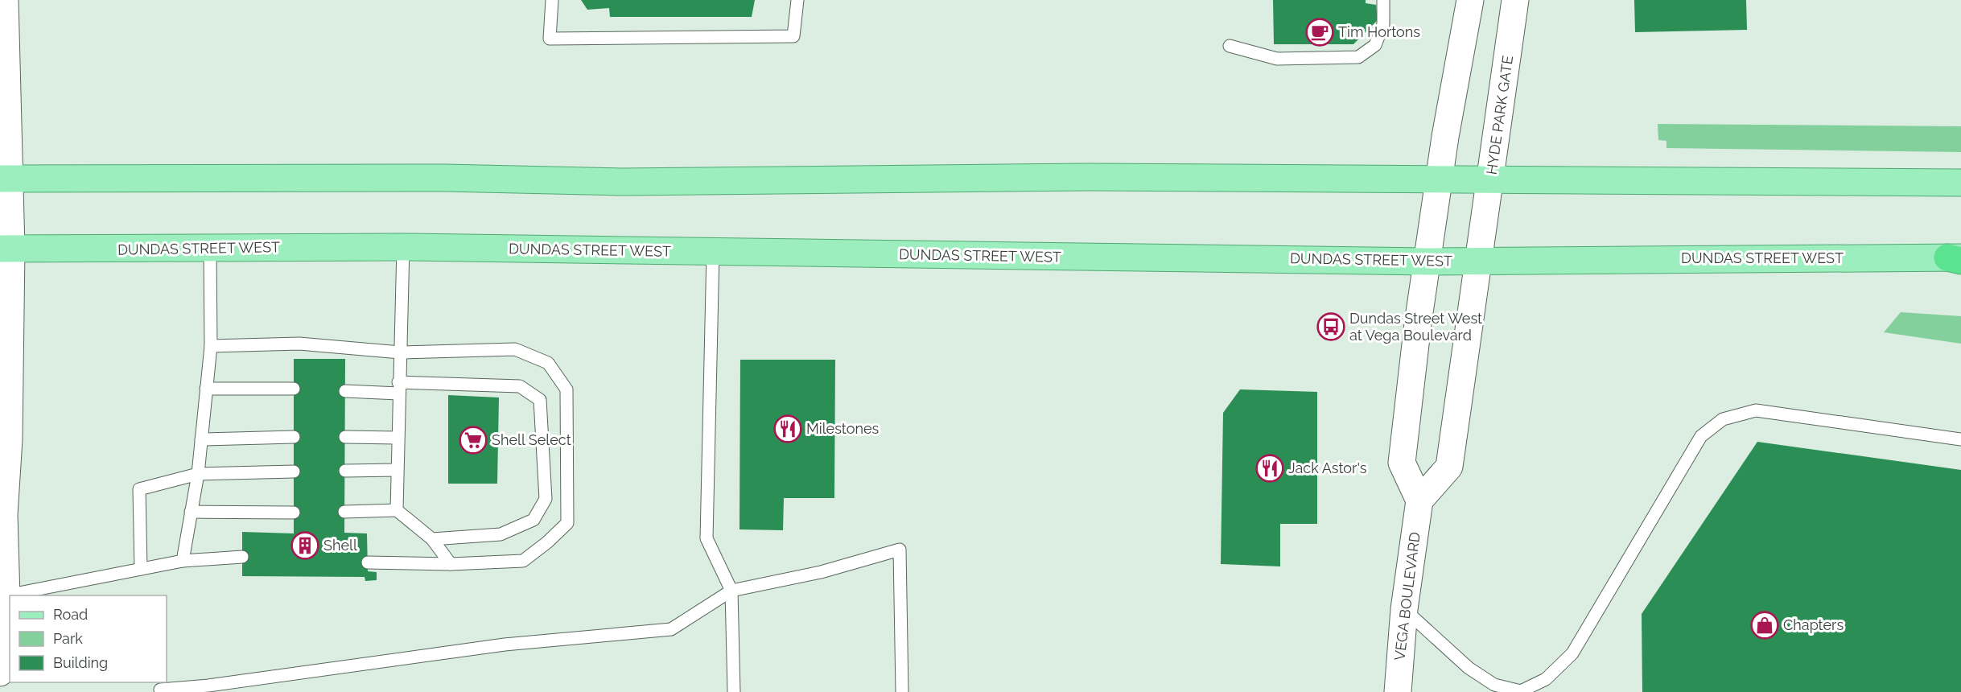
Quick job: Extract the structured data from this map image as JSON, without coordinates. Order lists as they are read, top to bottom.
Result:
{
  "streets": {
    "main road": ["DUNDAS STREET WEST"],
    "street": ["HYDE PARK GATE", "VEGA BOULEVARD"]
  },
  "crossings": [
    ["HYDE PARK GATE", "DUNDAS STREET WEST"]
  ],
  "places": {
    "cafe": ["Tim Hortons"],
    "bus stop": ["Dundas Street West at Vega Boulevard"],
    "restaurant": ["Milestones", "Jack Astor's"],
    "supermarket": ["Shell Select"],
    "building": ["Shell"],
    "shop": ["Chapters"]
  },
  "legend": ["Road", "Park", "Building"]
}
